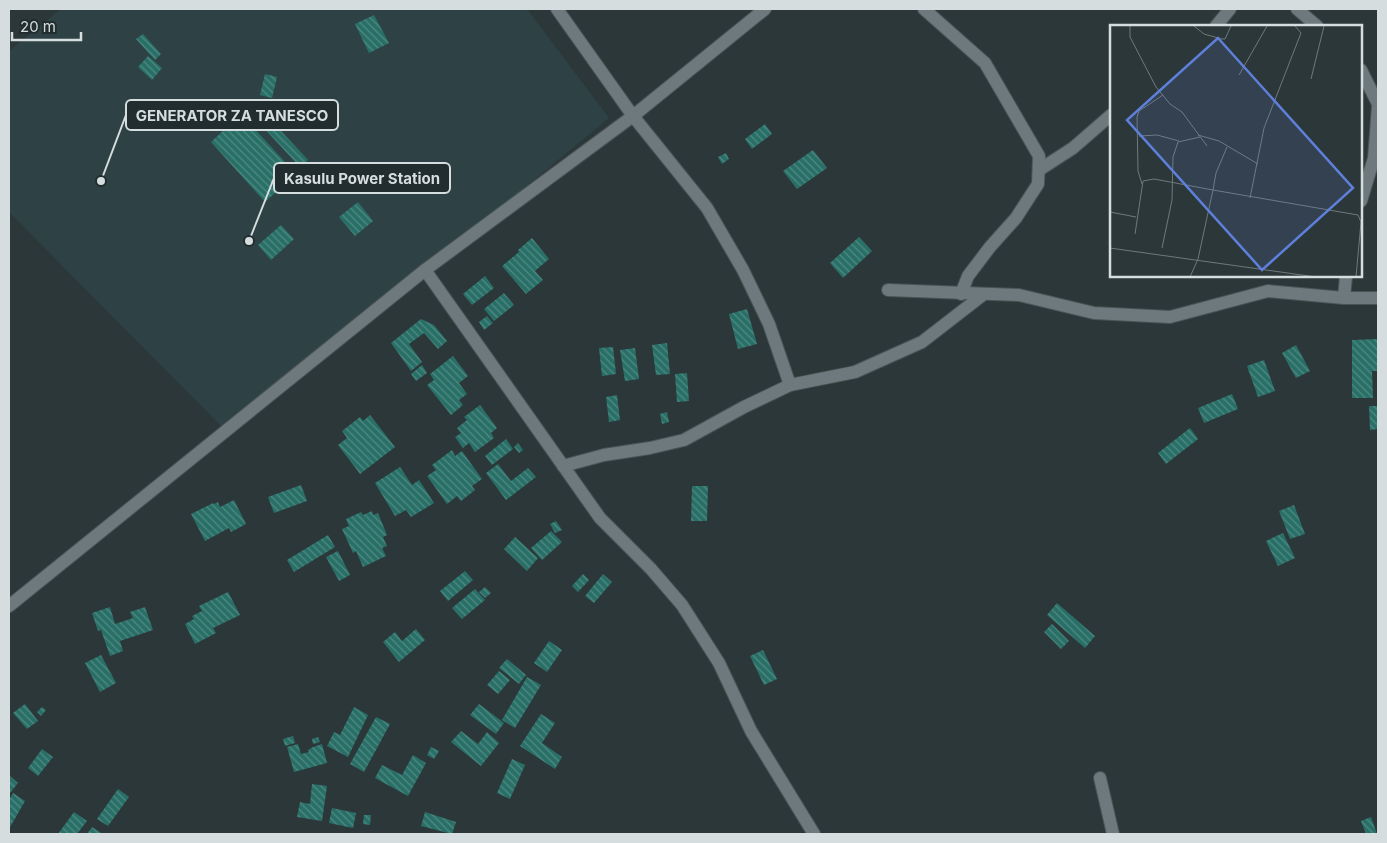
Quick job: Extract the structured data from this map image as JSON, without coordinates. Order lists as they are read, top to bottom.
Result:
{
  "places": ["GENERATOR ZA TANESCO", "Kasulu Power Station"],
  "scale_bar": "20 m"
}
